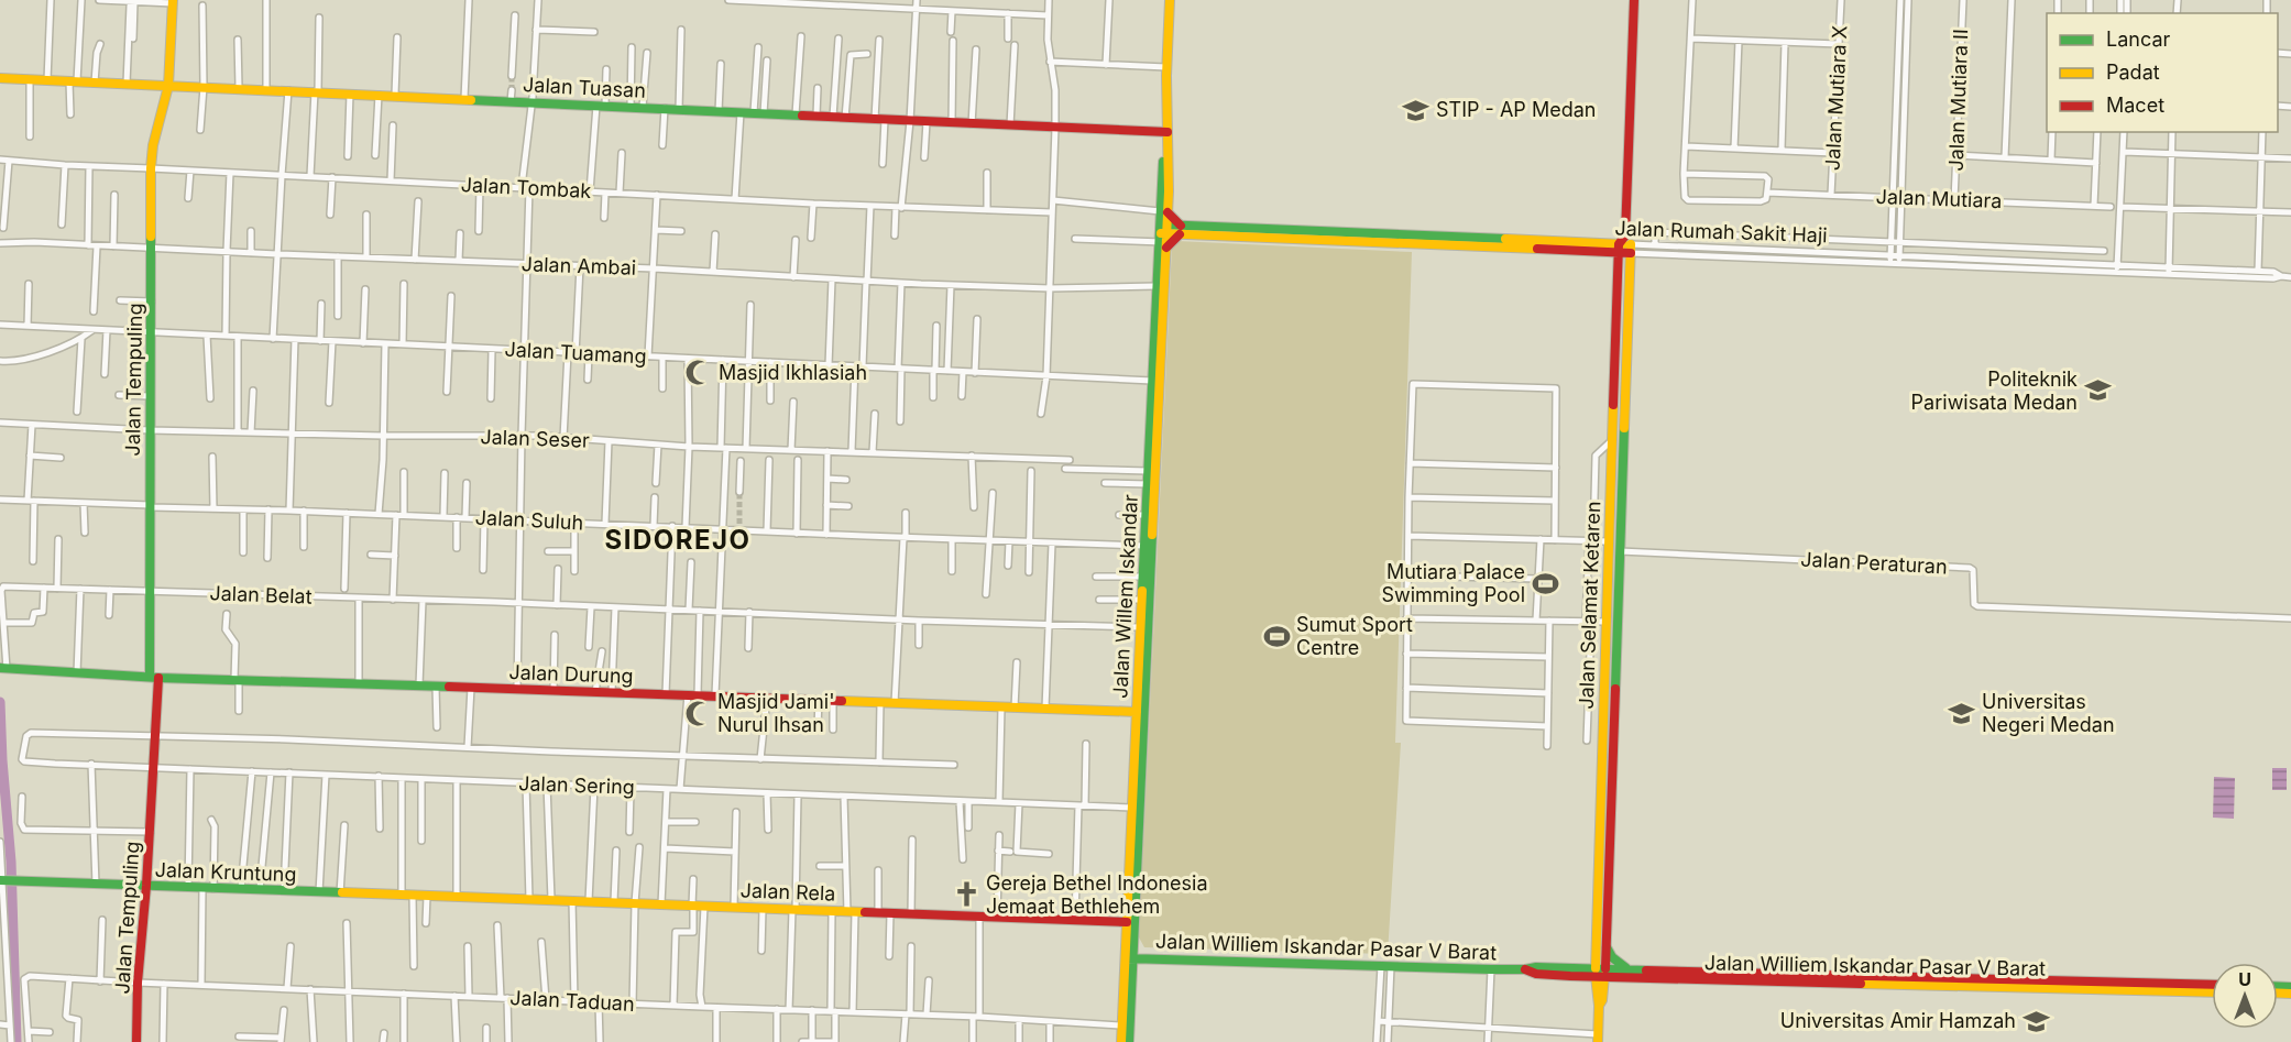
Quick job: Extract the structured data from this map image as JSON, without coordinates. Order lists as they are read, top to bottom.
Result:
{
  "streets": {
    "main road": [
      "Jalan Tuasan",
      "Jalan Rumah Sakit Haji",
      "Jalan Tempuling",
      "Jalan Willem Iskandar",
      "Jalan Selamat Ketaren",
      "Jalan Durung",
      "Jalan Kruntung",
      "Jalan Rela",
      "Jalan Williem Iskandar Pasar V Barat"
    ],
    "street": [
      "Jalan Mutiara X",
      "Jalan Mutiara II",
      "Jalan Tombak",
      "Jalan Mutiara",
      "Jalan Ambai",
      "Jalan Tuamang",
      "Jalan Seser",
      "Jalan Suluh",
      "Jalan Peraturan",
      "Jalan Belat",
      "Jalan Sering",
      "Jalan Taduan"
    ]
  },
  "crossings": [
    ["Jalan Tuasan", "Jalan Tempuling"],
    ["Jalan Tuasan", "Jalan Willem Iskandar"],
    ["Jalan Mutiara X", "Jalan Mutiara"],
    ["Jalan Mutiara II", "Jalan Mutiara"],
    ["Jalan Tombak", "Jalan Tempuling"],
    ["Jalan Rumah Sakit Haji", "Jalan Willem Iskandar"],
    ["Jalan Rumah Sakit Haji", "Jalan Selamat Ketaren"],
    ["Jalan Ambai", "Jalan Tempuling"],
    ["Jalan Ambai", "Jalan Willem Iskandar"],
    ["Jalan Tuamang", "Jalan Tempuling"],
    ["Jalan Tuamang", "Jalan Willem Iskandar"],
    ["Jalan Tempuling", "Jalan Seser"],
    ["Jalan Tempuling", "Jalan Suluh"],
    ["Jalan Tempuling", "Jalan Belat"],
    ["Jalan Tempuling", "Jalan Durung"],
    ["Jalan Tempuling", "Jalan Sering"],
    ["Jalan Tempuling", "Jalan Kruntung"],
    ["Jalan Tempuling", "Jalan Taduan"],
    ["Jalan Suluh", "Jalan Willem Iskandar"],
    ["Jalan Peraturan", "Jalan Selamat Ketaren"],
    ["Jalan Belat", "Jalan Willem Iskandar"],
    ["Jalan Willem Iskandar", "Jalan Durung"],
    ["Jalan Willem Iskandar", "Jalan Sering"],
    ["Jalan Willem Iskandar", "Jalan Rela"],
    ["Jalan Willem Iskandar", "Jalan Williem Iskandar Pasar V Barat"],
    ["Jalan Willem Iskandar", "Jalan Taduan"],
    ["Jalan Selamat Ketaren", "Jalan Williem Iskandar Pasar V Barat"],
    ["Jalan Kruntung", "Jalan Rela"]
  ],
  "districts": ["SIDOREJO"],
  "places": {
    "school or university": [
      "STIP - AP Medan",
      "Politeknik Pariwisata Medan",
      "Universitas Negeri Medan",
      "Universitas Amir Hamzah"
    ],
    "mosque": ["Masjid Ikhlasiah", "Masjid Jami' Nurul Ihsan"],
    "sports": ["Mutiara Palace Swimming Pool", "Sumut Sport Centre"],
    "church": ["Gereja Bethel Indonesia Jemaat Bethlehem"]
  },
  "legend": ["Lancar", "Padat", "Macet"],
  "north": "top"
}
